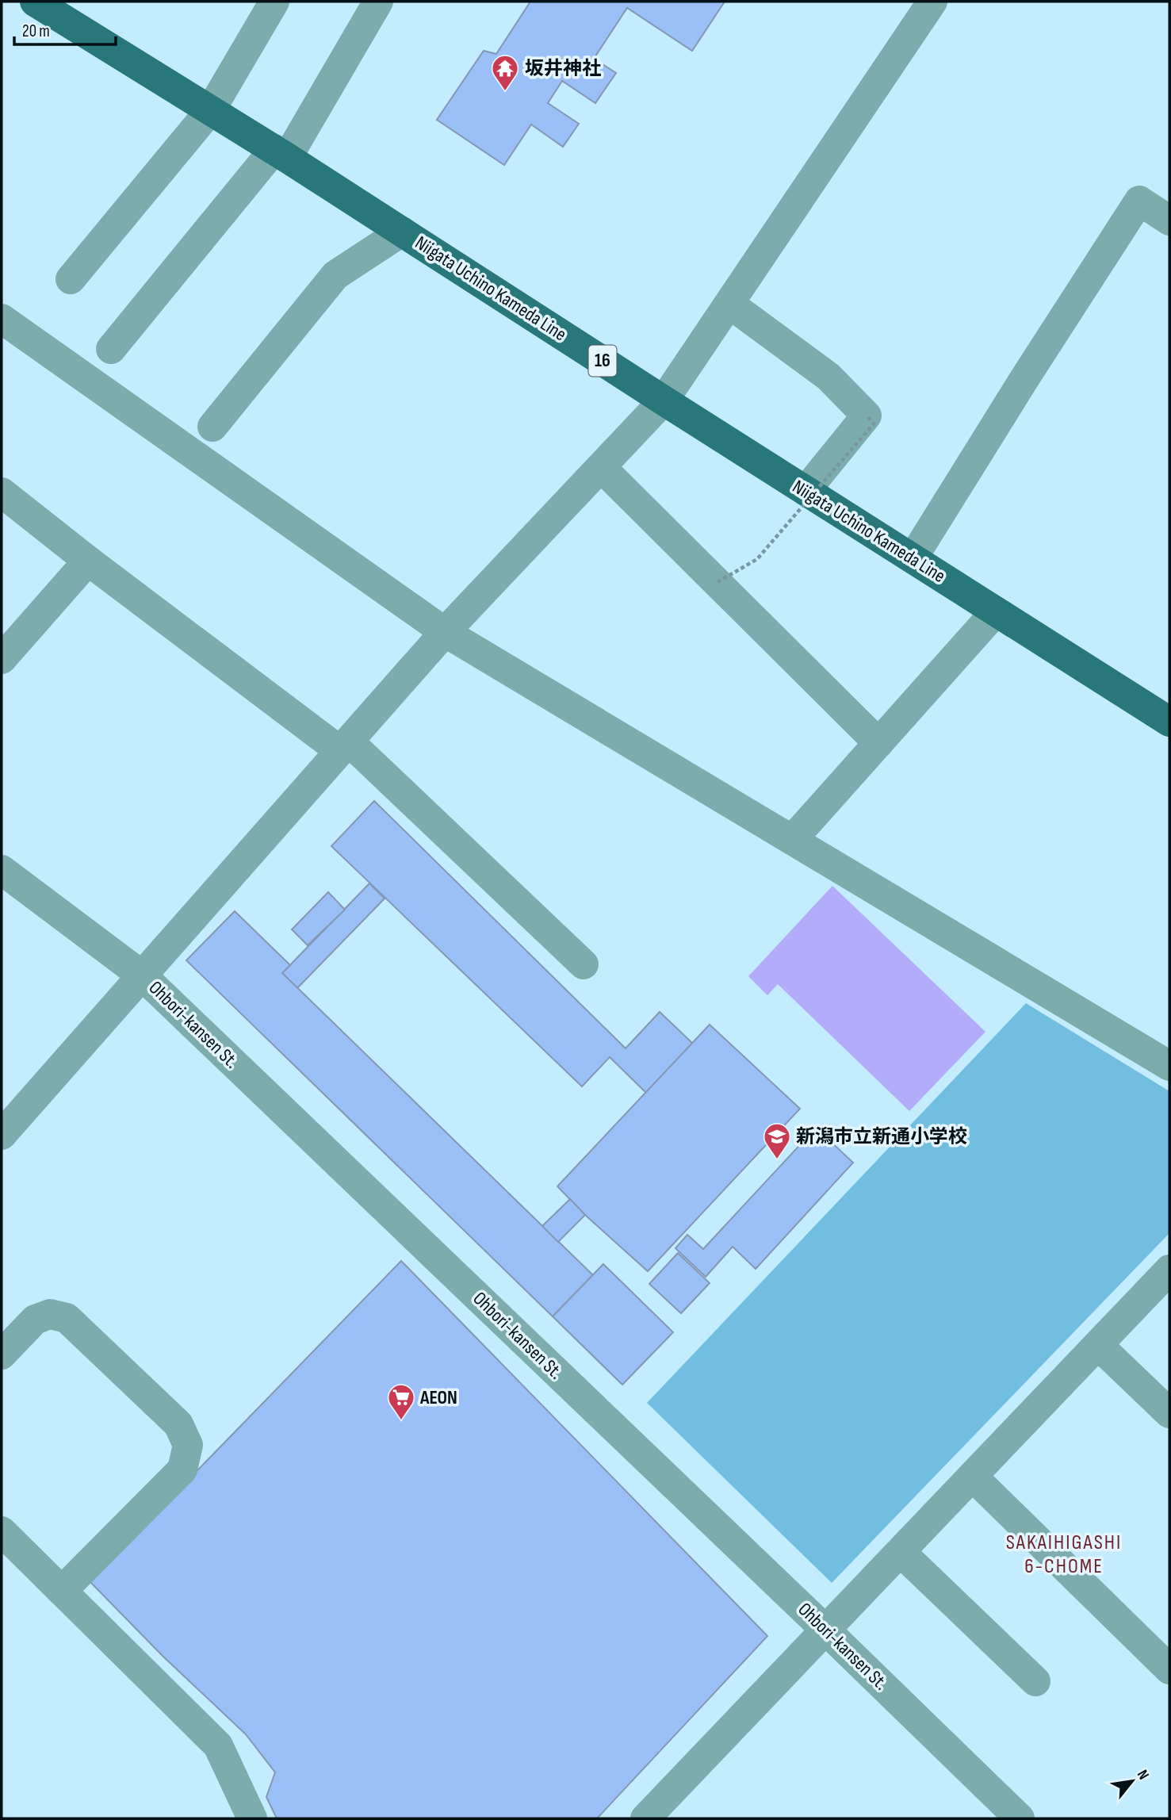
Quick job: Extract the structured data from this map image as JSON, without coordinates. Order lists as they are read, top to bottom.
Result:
{
  "streets": {
    "main road": ["Niigata Uchino Kameda Line", "16"],
    "street": ["Ohbori-kansen St."]
  },
  "districts": ["SAKAIHIGASHI 6-CHOME"],
  "places": {
    "temple": ["坂井神社"],
    "school or university": ["新潟市立新通小学校"],
    "supermarket": ["AEON"]
  },
  "scale_bar": "20 m",
  "north": "top right"
}
